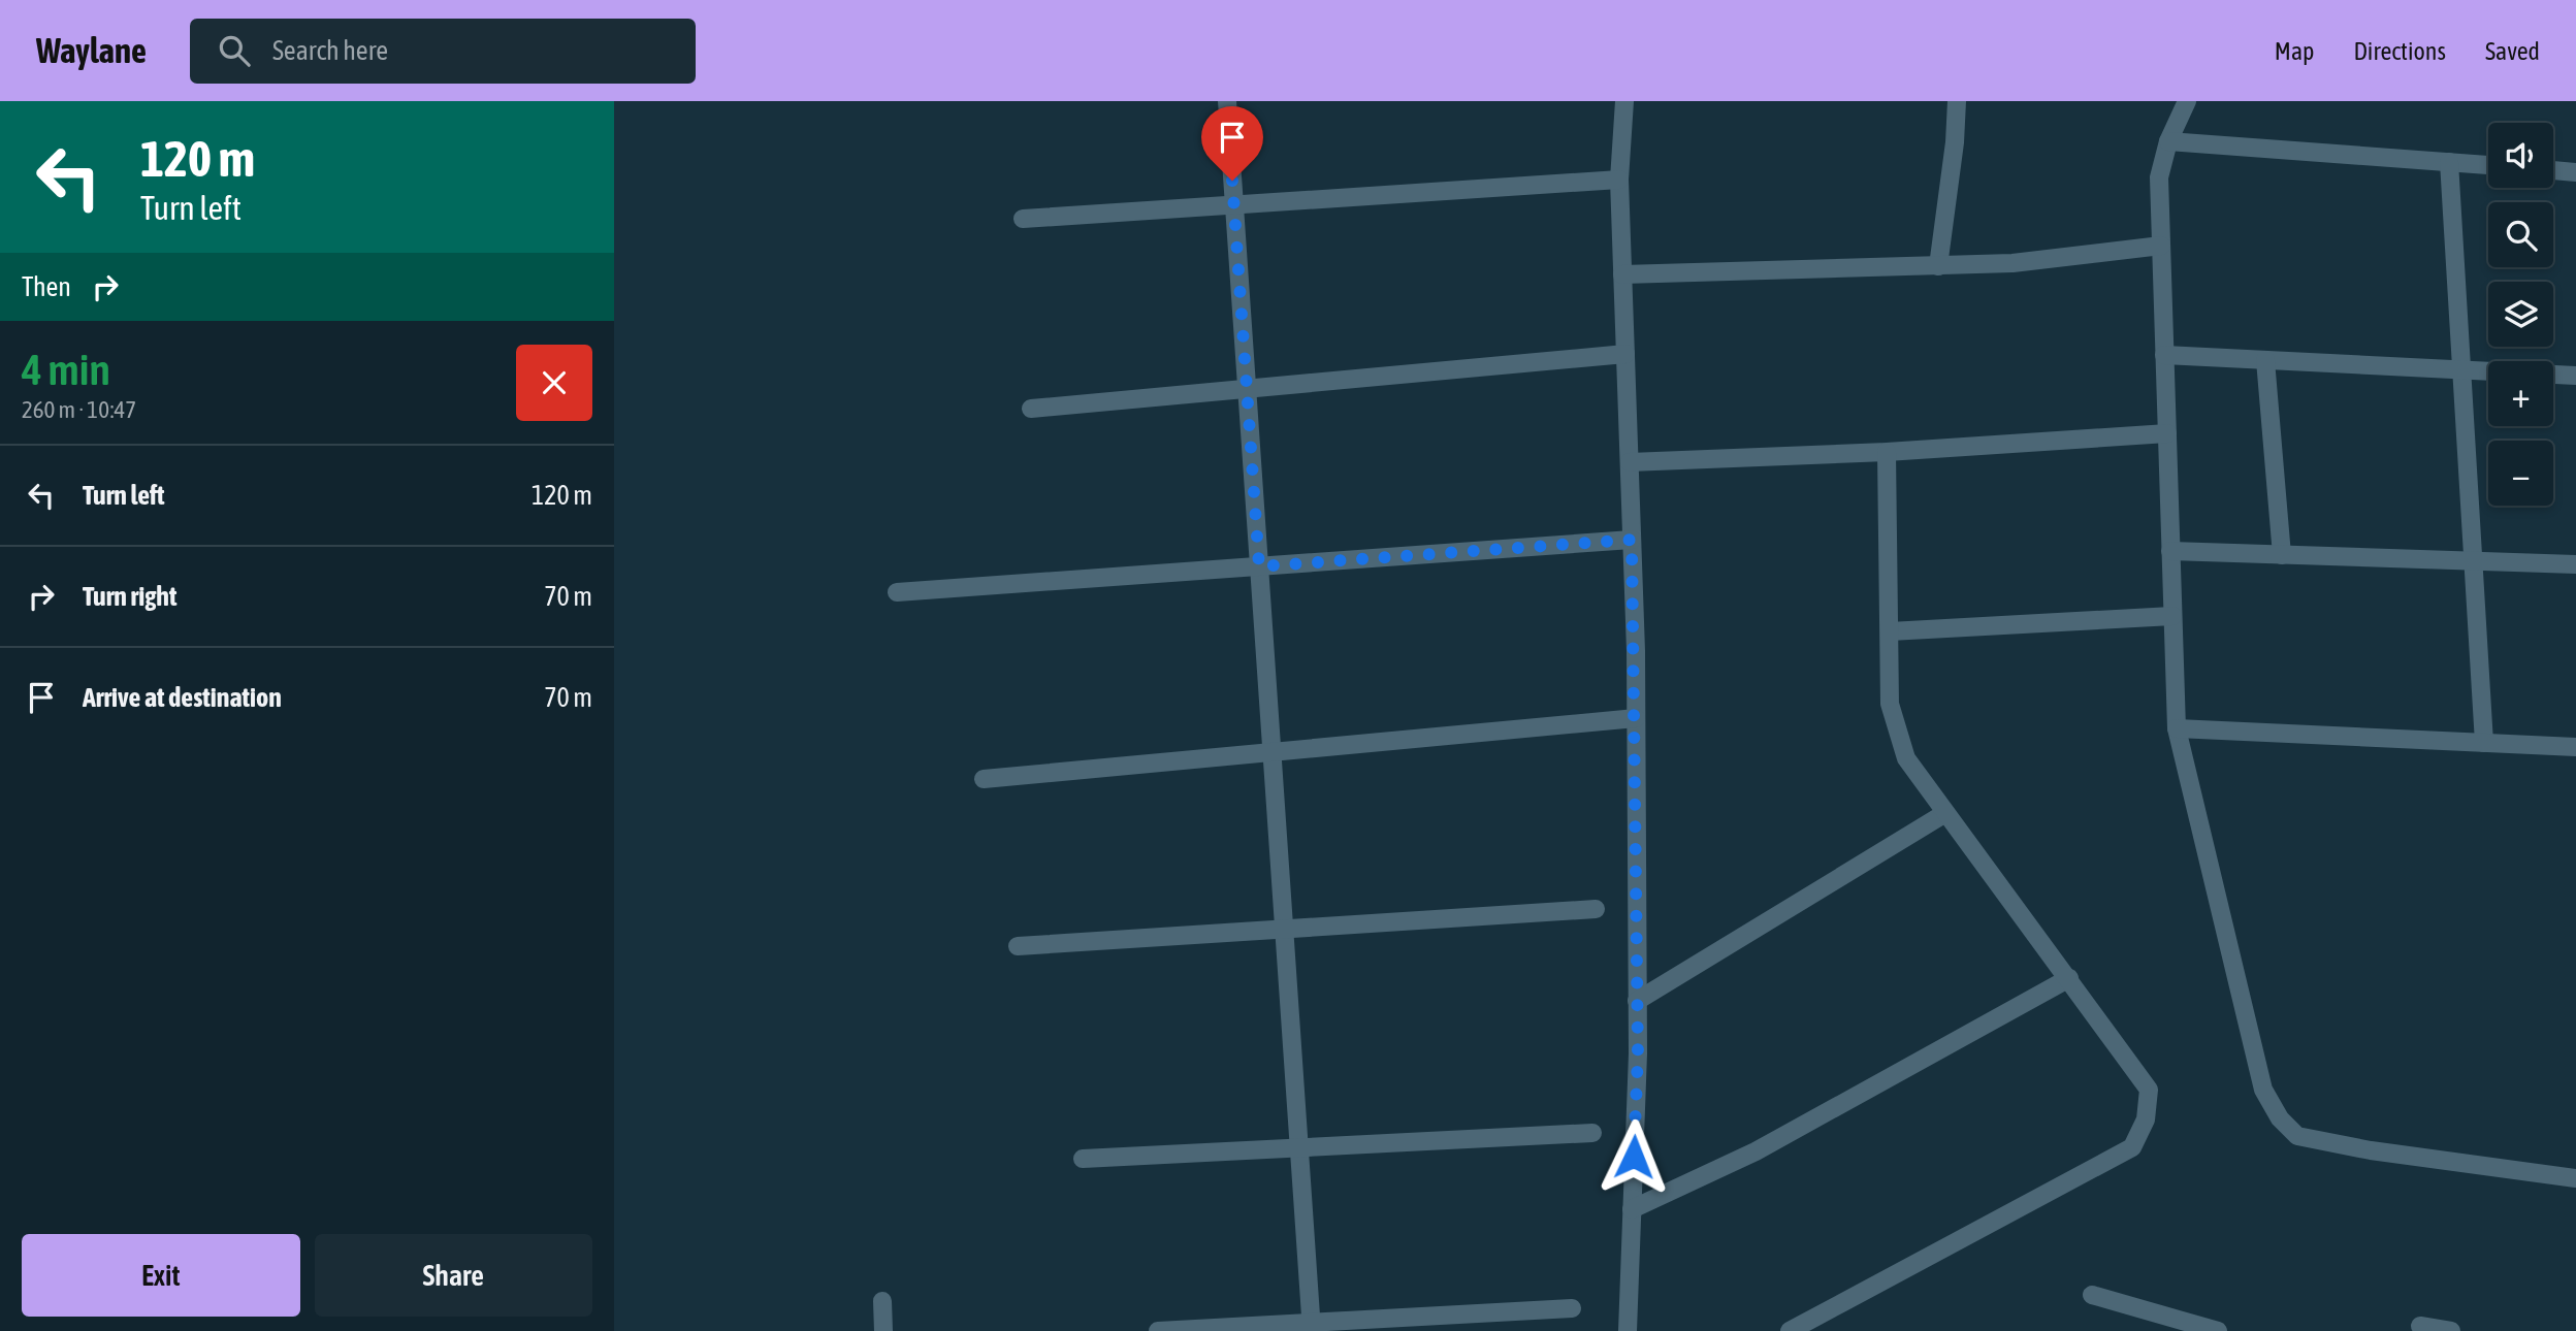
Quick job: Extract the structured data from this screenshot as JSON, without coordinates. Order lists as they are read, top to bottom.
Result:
{
  "page": {
    "header": "Waylane",
    "search": "Search here",
    "nav": ["Map", "Directions", "Saved"],
    "turn": ["120 m", "Turn left"],
    "map_buttons": ["+", "−"],
    "then": "Then",
    "heading": ["4 min", "260 m · 10:47"],
    "list": [
      {
        "name": "Turn left",
        "value": "120 m"
      },
      {
        "name": "Turn right",
        "value": "70 m"
      },
      {
        "name": "Arrive at destination",
        "value": "70 m"
      }
    ],
    "buttons": ["Exit", "Share"]
  }
}
